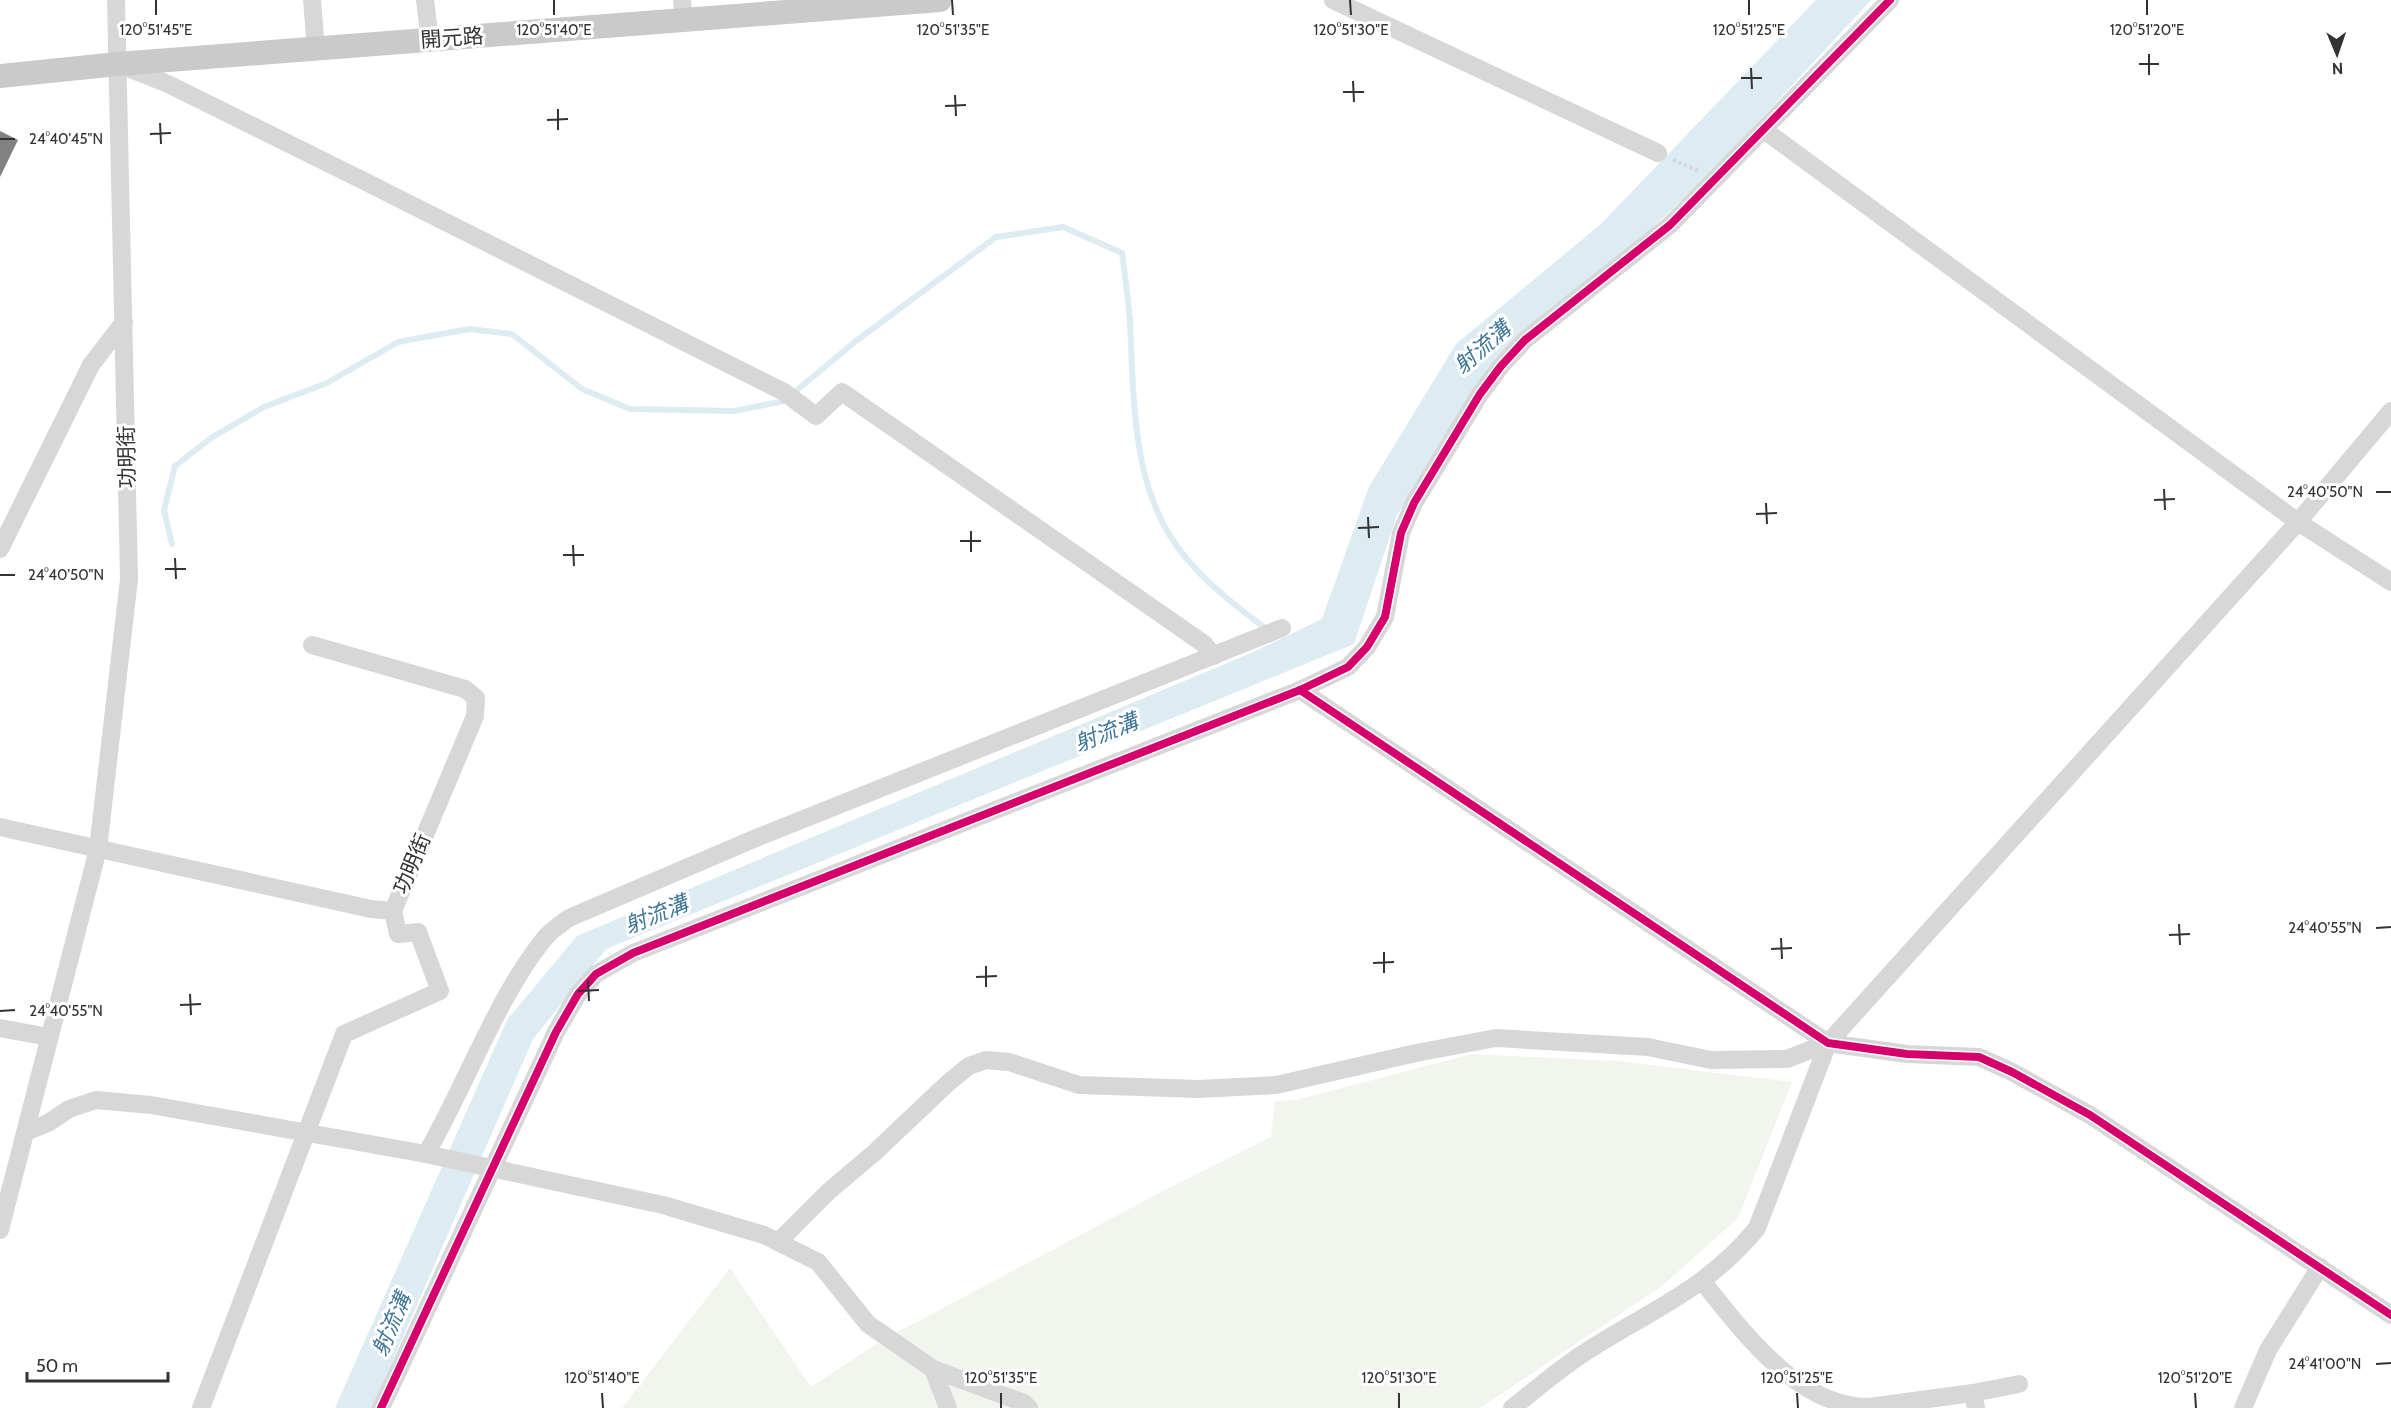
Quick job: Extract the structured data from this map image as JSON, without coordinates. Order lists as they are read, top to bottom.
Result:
{
  "streets": {
    "main road": ["開元路"],
    "street": ["功明街"]
  },
  "crossings": [
    ["開元路", "功明街"]
  ],
  "water": ["射流溝"],
  "scale_bar": "50 m",
  "north": "bottom",
  "coordinates": [
    "120°51'45\"E",
    "120°51'40\"E",
    "120°51'35\"E",
    "120°51'30\"E",
    "120°51'25\"E",
    "120°51'20\"E",
    "24°40'45\"N",
    "24°40'50\"N",
    "24°40'55\"N",
    "24°41'00\"N"
  ]
}
